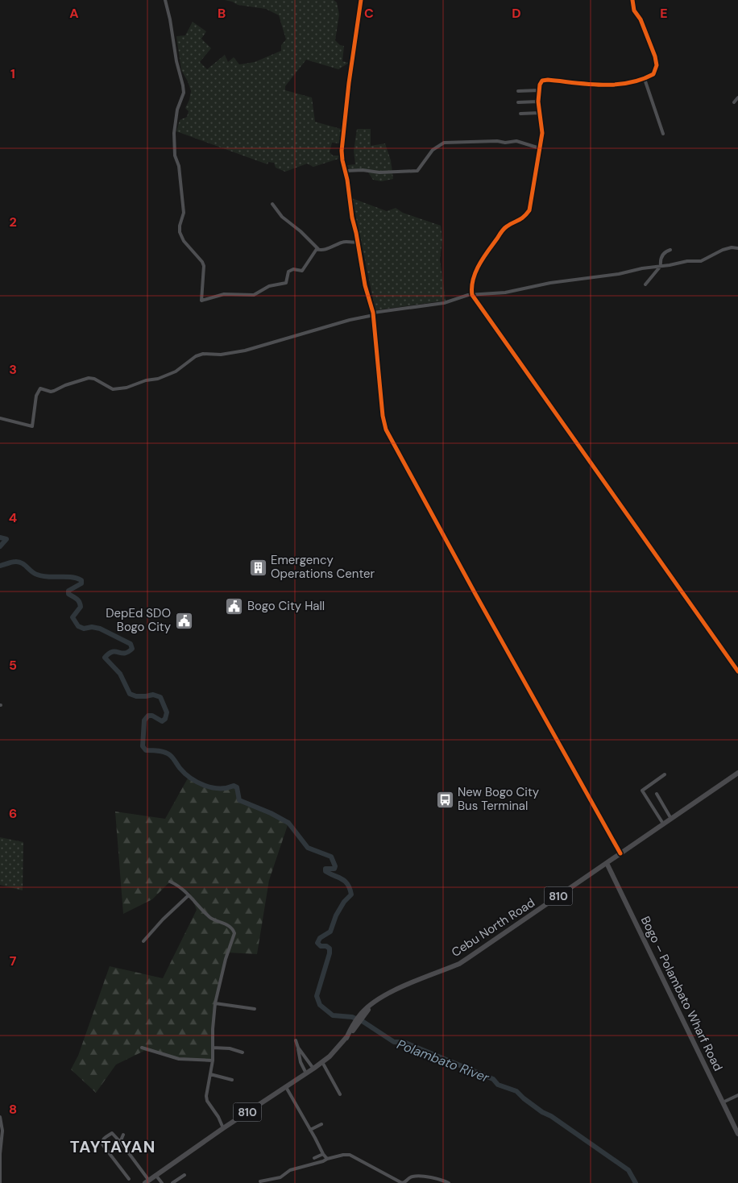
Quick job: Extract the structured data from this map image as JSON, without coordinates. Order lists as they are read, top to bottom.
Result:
{
  "streets": {
    "highway": ["810", "Cebu North Road", "Bogo – Polambato Wharf Road"]
  },
  "crossings": [
    ["Cebu North Road", "Bogo – Polambato Wharf Road"]
  ],
  "districts": ["TAYTAYAN"],
  "water": ["Polambato River"],
  "places": {
    "building": ["Emergency Operations Center"],
    "public building": ["Bogo City Hall", "DepEd SDO Bogo City"],
    "bus stop": ["New Bogo City Bus Terminal"]
  },
  "grid": {
    "columns": [
      "A",
      "B",
      "C",
      "D",
      "E"
    ],
    "rows": [
      "1",
      "2",
      "3",
      "4",
      "5",
      "6",
      "7",
      "8"
    ]
  }
}
